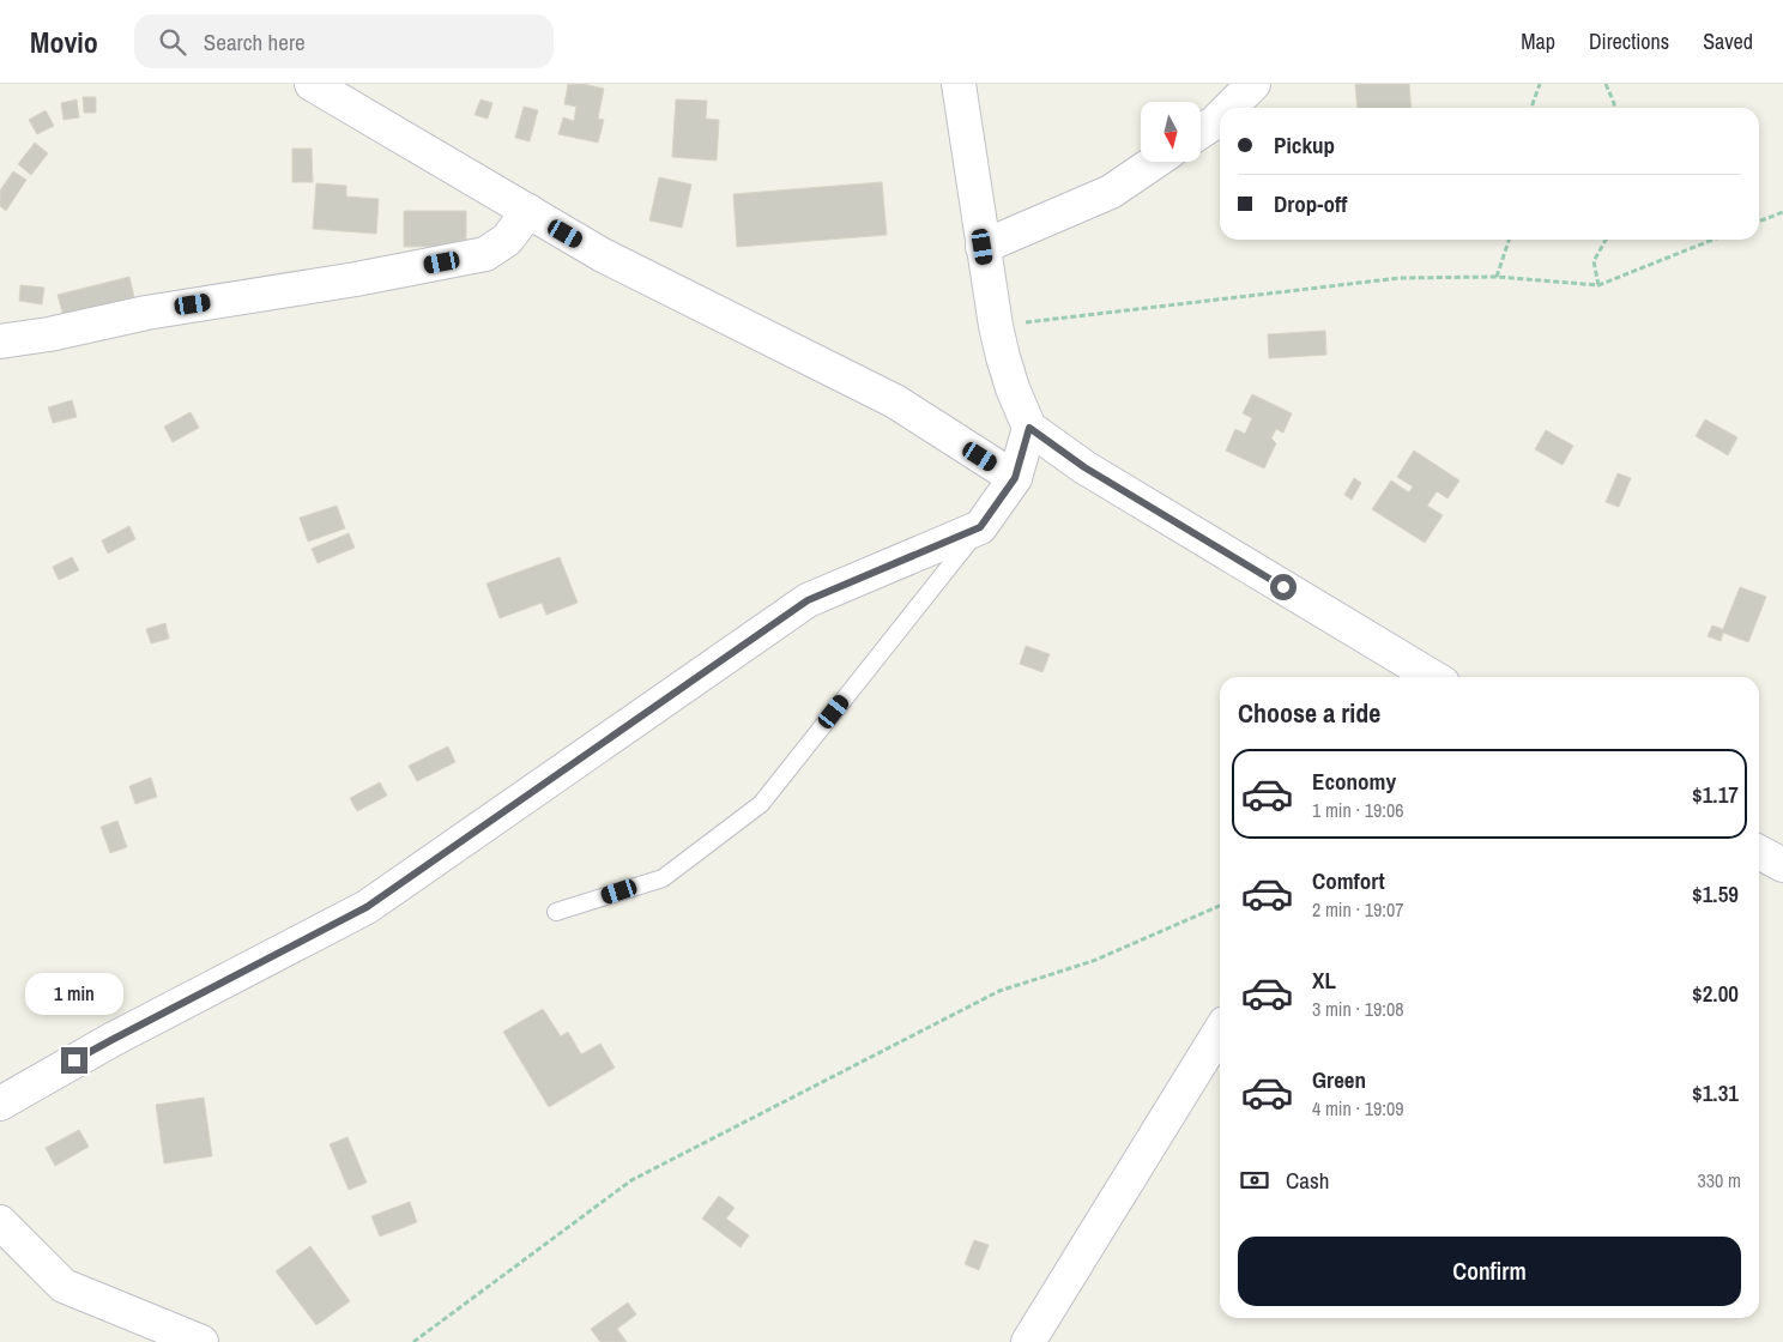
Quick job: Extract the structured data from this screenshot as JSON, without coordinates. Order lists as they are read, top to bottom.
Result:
{
  "north": "bottom",
  "page": {
    "header": "Movio",
    "search": "Search here",
    "nav": ["Map", "Directions", "Saved"],
    "banner": ["Pickup", "Drop-off"],
    "heading": "Choose a ride",
    "list": [
      {
        "name": "Economy",
        "note": "1 min · 19:06",
        "value": "$1.17"
      },
      {
        "name": "Comfort",
        "note": "2 min · 19:07",
        "value": "$1.59"
      },
      {
        "name": "XL",
        "note": "3 min · 19:08",
        "value": "$2.00"
      },
      {
        "name": "Green",
        "note": "4 min · 19:09",
        "value": "$1.31"
      }
    ],
    "bubble": "1 min",
    "pay": ["Cash", "330 m"],
    "buttons": "Confirm"
  }
}
